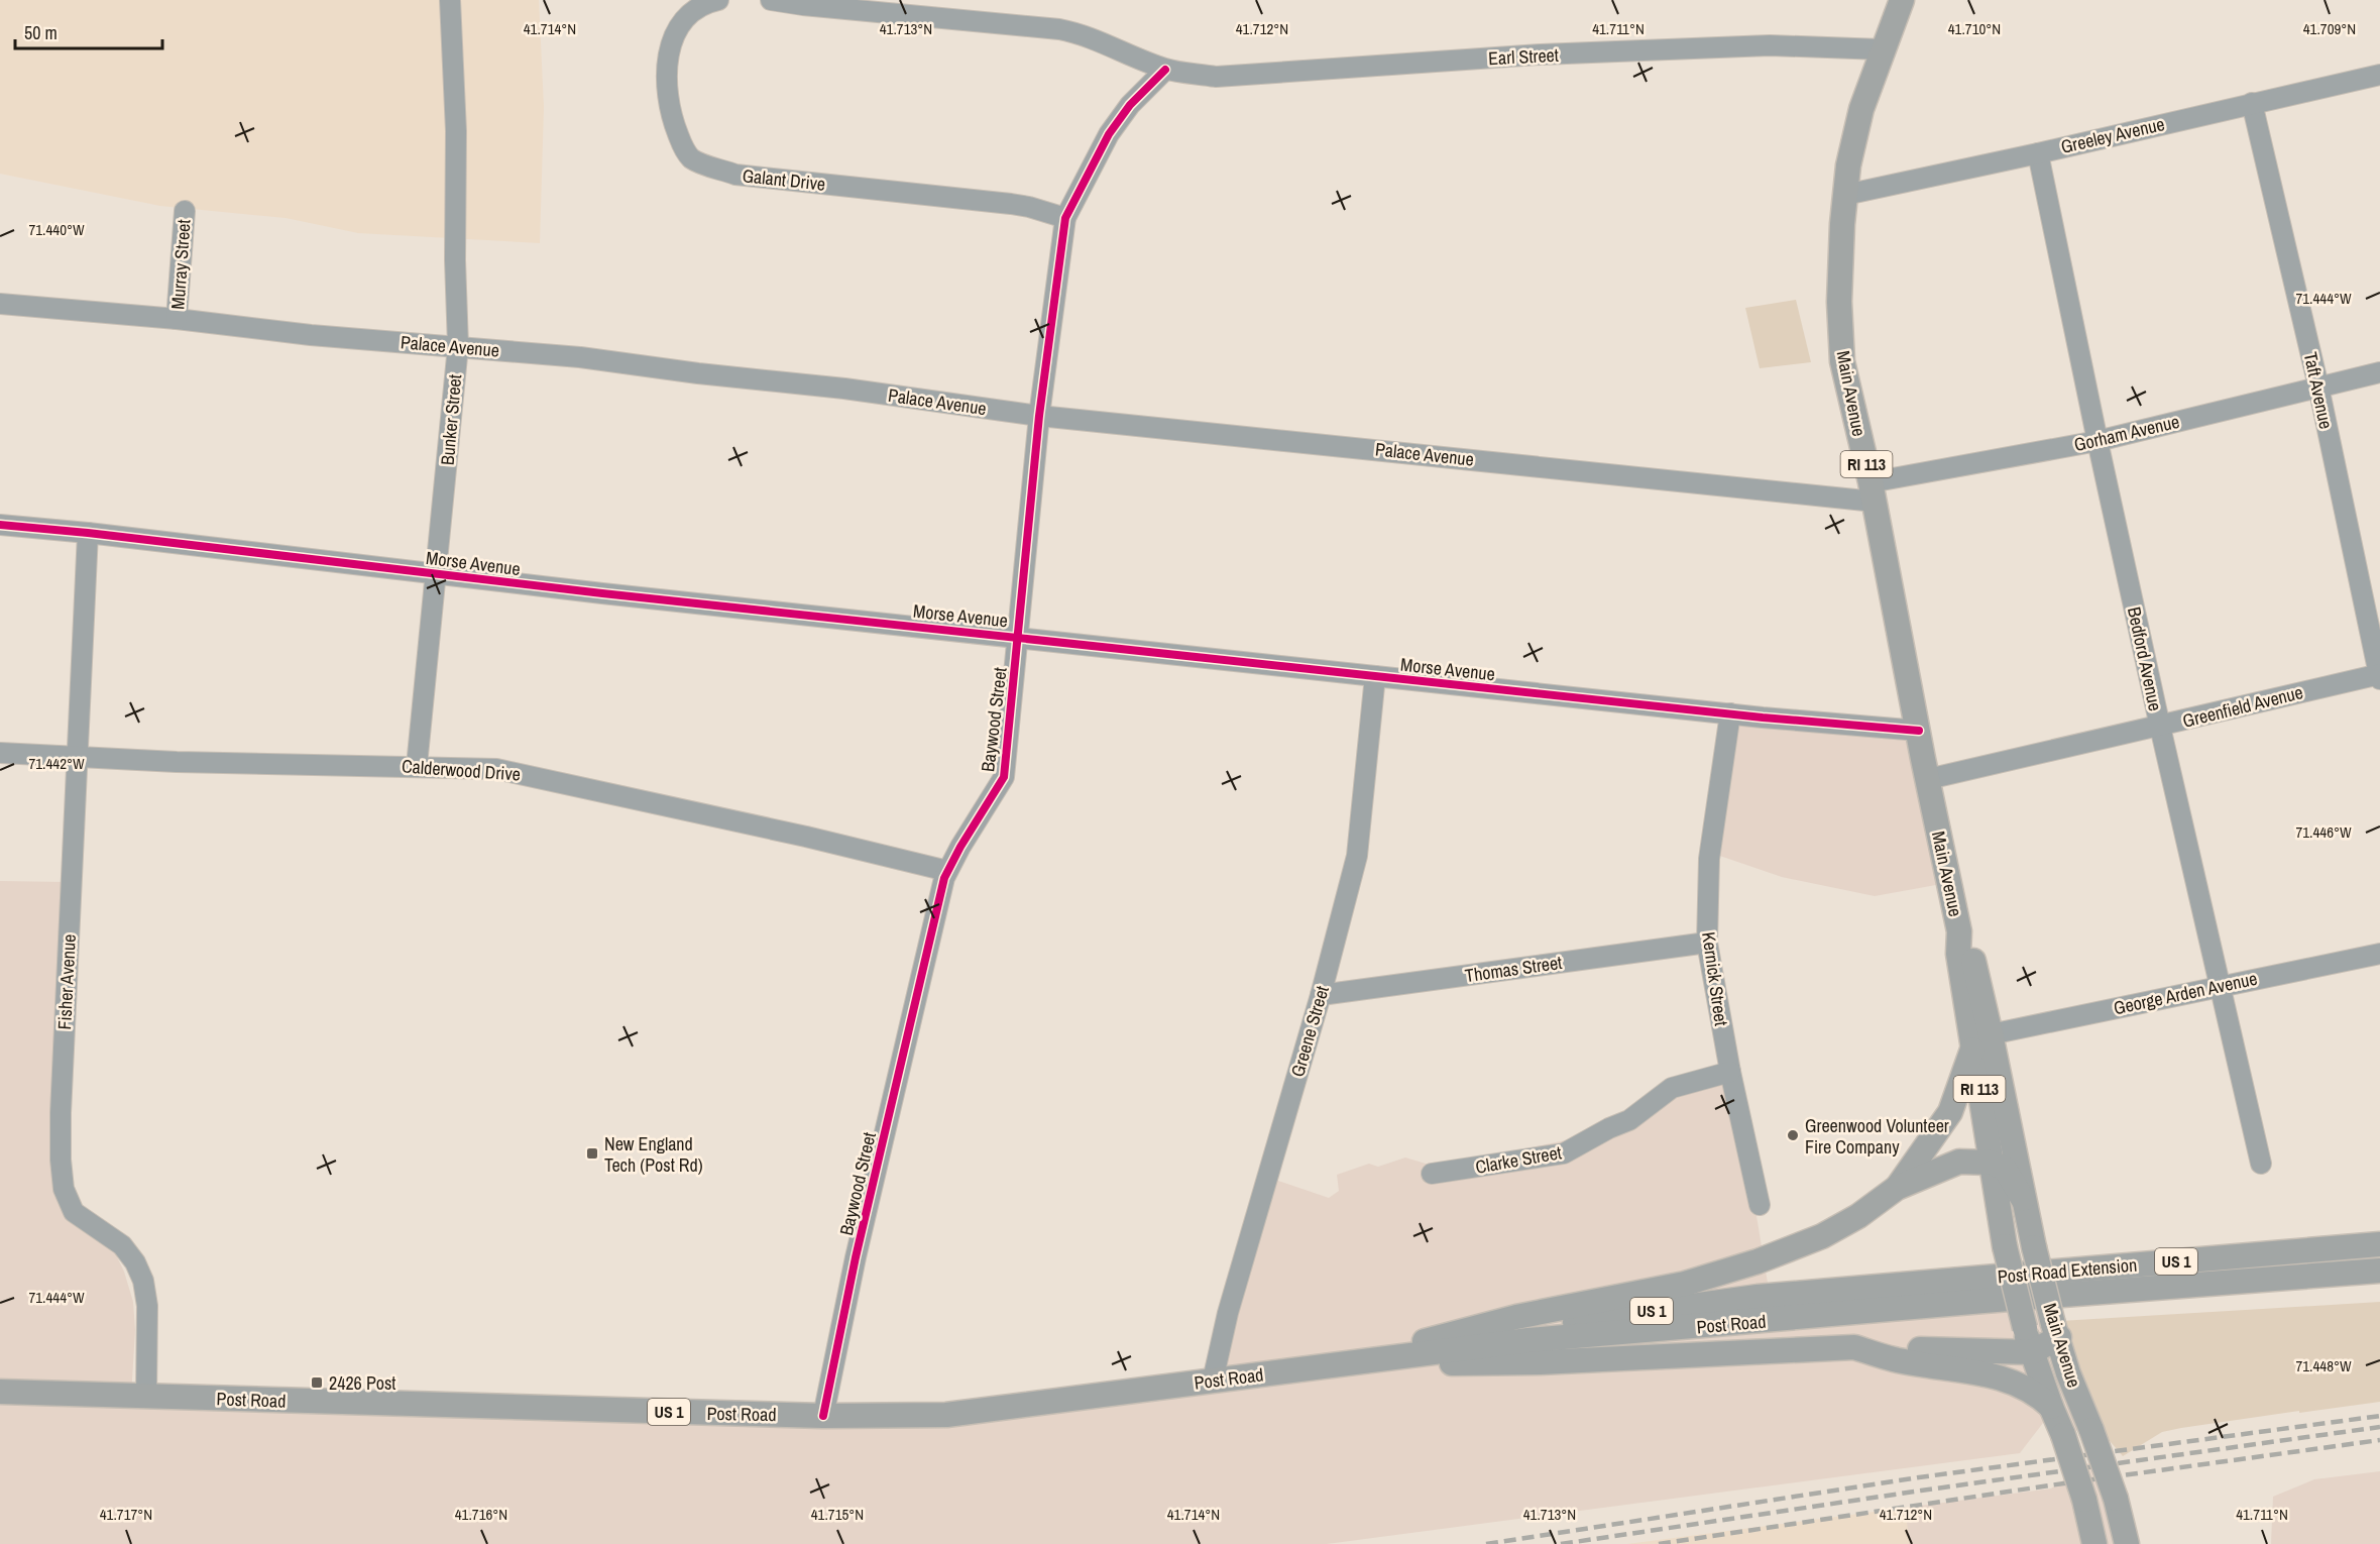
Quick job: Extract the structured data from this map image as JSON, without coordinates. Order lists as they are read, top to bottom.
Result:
{
  "streets": {
    "main road": [
      "Main Avenue",
      "RI 113",
      "US 1",
      "Post Road Extension",
      "Post Road"
    ],
    "street": [
      "Earl Street",
      "Greeley Avenue",
      "Galant Drive",
      "Murray Street",
      "Palace Avenue",
      "Taft Avenue",
      "Bunker Street",
      "Gorham Avenue",
      "Morse Avenue",
      "Bedford Avenue",
      "Greenfield Avenue",
      "Baywood Street",
      "Calderwood Drive",
      "Thomas Street",
      "Kernick Street",
      "Fisher Avenue",
      "George Arden Avenue",
      "Greene Street",
      "Clarke Street"
    ]
  },
  "crossings": [
    ["Earl Street", "Main Avenue"],
    ["Earl Street", "Baywood Street"],
    ["Greeley Avenue", "Taft Avenue"],
    ["Greeley Avenue", "Main Avenue"],
    ["Greeley Avenue", "Bedford Avenue"],
    ["Galant Drive", "Baywood Street"],
    ["Murray Street", "Palace Avenue"],
    ["Palace Avenue", "Main Avenue"],
    ["Palace Avenue", "Bunker Street"],
    ["Palace Avenue", "Gorham Avenue"],
    ["Palace Avenue", "Baywood Street"],
    ["Taft Avenue", "Gorham Avenue"],
    ["Taft Avenue", "Greenfield Avenue"],
    ["Main Avenue", "Gorham Avenue"],
    ["Main Avenue", "Morse Avenue"],
    ["Main Avenue", "Greenfield Avenue"],
    ["Main Avenue", "George Arden Avenue"],
    ["Bunker Street", "Morse Avenue"],
    ["Bunker Street", "Calderwood Drive"],
    ["Gorham Avenue", "Bedford Avenue"],
    ["Morse Avenue", "Baywood Street"],
    ["Morse Avenue", "Kernick Street"],
    ["Morse Avenue", "Fisher Avenue"],
    ["Morse Avenue", "Greene Street"],
    ["Bedford Avenue", "Greenfield Avenue"],
    ["Bedford Avenue", "George Arden Avenue"],
    ["Baywood Street", "Calderwood Drive"],
    ["Baywood Street", "Post Road"],
    ["Calderwood Drive", "Fisher Avenue"],
    ["Thomas Street", "Kernick Street"],
    ["Thomas Street", "Greene Street"],
    ["Kernick Street", "Clarke Street"],
    ["Fisher Avenue", "Post Road"],
    ["Greene Street", "Post Road"],
    ["Post Road Extension", "Post Road"]
  ],
  "places": {
    "other": ["Greenwood Volunteer Fire Company"],
    "transit": ["New England Tech (Post Rd)", "2426 Post"]
  },
  "scale_bar": "50 m",
  "coordinates": [
    "41.714°N",
    "41.713°N",
    "41.712°N",
    "41.711°N",
    "41.710°N",
    "41.709°N",
    "71.440°W",
    "71.444°W",
    "71.442°W",
    "71.446°W",
    "71.448°W",
    "41.717°N",
    "41.716°N",
    "41.715°N"
  ]
}
